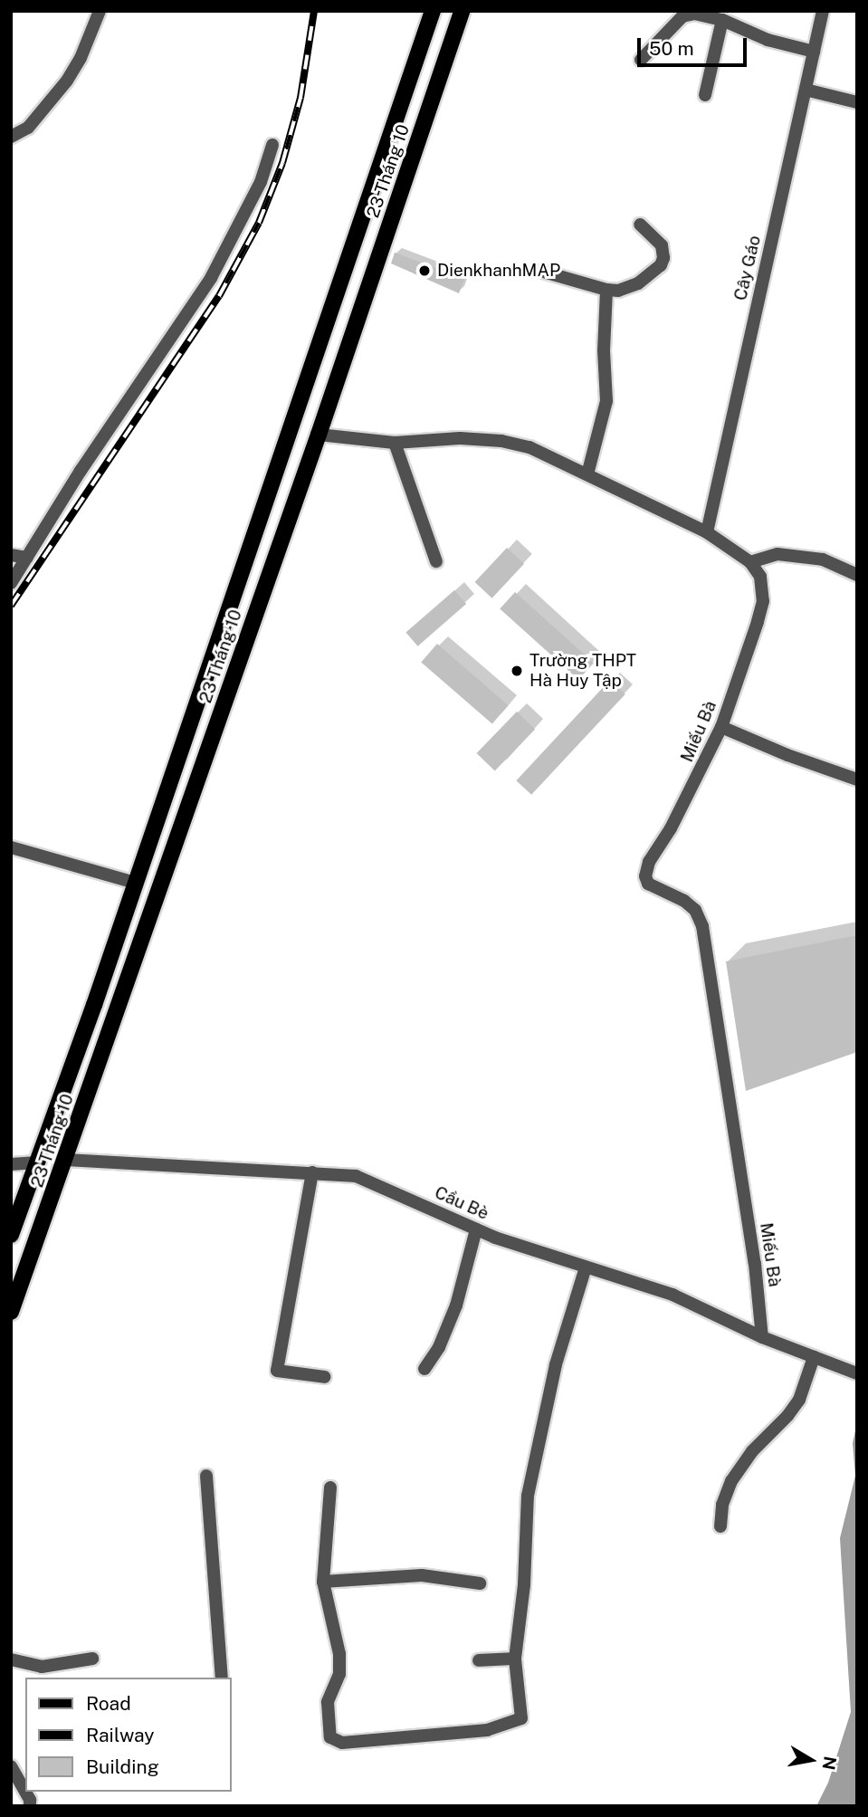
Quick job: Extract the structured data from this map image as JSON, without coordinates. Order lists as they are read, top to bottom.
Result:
{
  "streets": {
    "main road": ["23 Tháng 10"],
    "street": ["Cây Gáo", "Miếu Bà", "Cầu Bè"]
  },
  "crossings": [
    ["23 Tháng 10", "Cầu Bè"],
    ["Miếu Bà", "Cầu Bè"]
  ],
  "places": ["DienkhanhMAP", "Trường THPT Hà Huy Tập"],
  "legend": ["Road", "Railway", "Building"],
  "scale_bar": "50 m",
  "north": "right"
}
